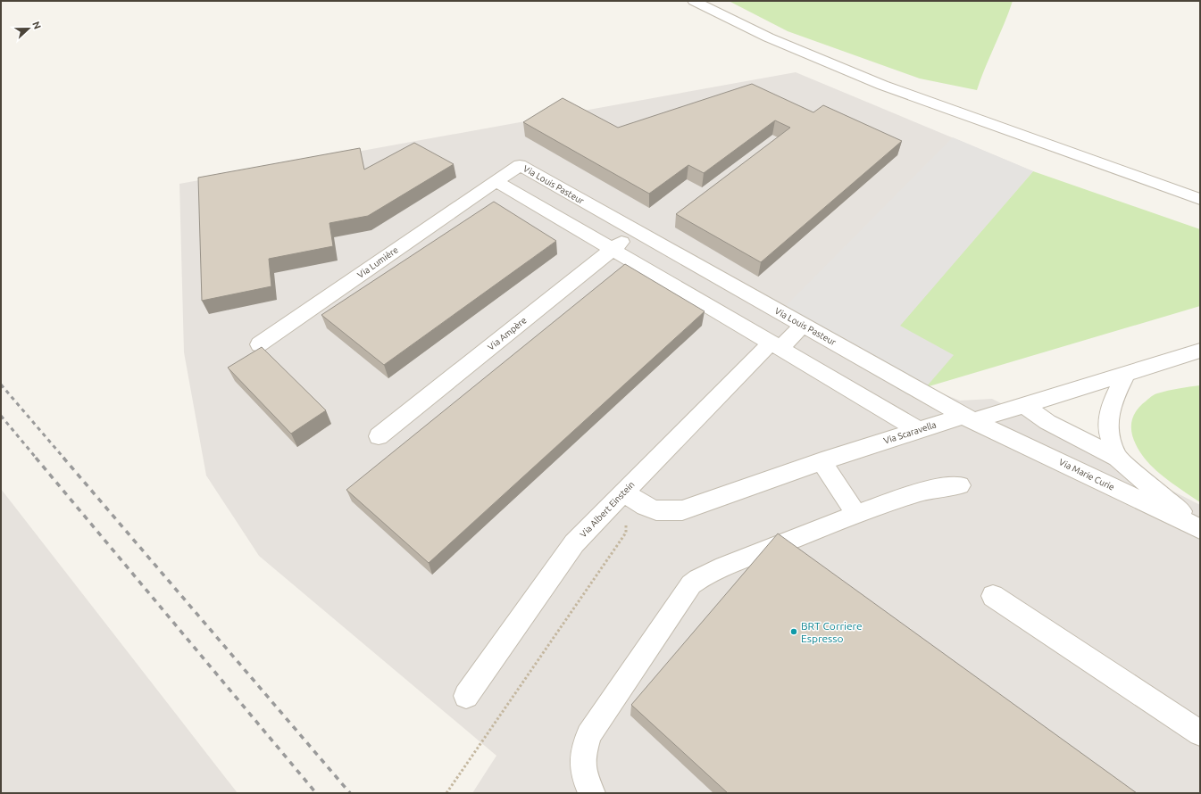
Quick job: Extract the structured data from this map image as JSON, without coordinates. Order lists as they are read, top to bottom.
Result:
{
  "streets": {
    "street": [
      "Via Louis Pasteur",
      "Via Lumière",
      "Via Ampère",
      "Via Scaravella",
      "Via Marie Curie",
      "Via Albert Einstein"
    ]
  },
  "crossings": [
    ["Via Louis Pasteur", "Via Lumière"],
    ["Via Louis Pasteur", "Via Ampère"],
    ["Via Louis Pasteur", "Via Scaravella"],
    ["Via Louis Pasteur", "Via Marie Curie"],
    ["Via Louis Pasteur", "Via Albert Einstein"],
    ["Via Scaravella", "Via Marie Curie"],
    ["Via Scaravella", "Via Albert Einstein"]
  ],
  "places": ["BRT Corriere Espresso"],
  "north": "right"
}
